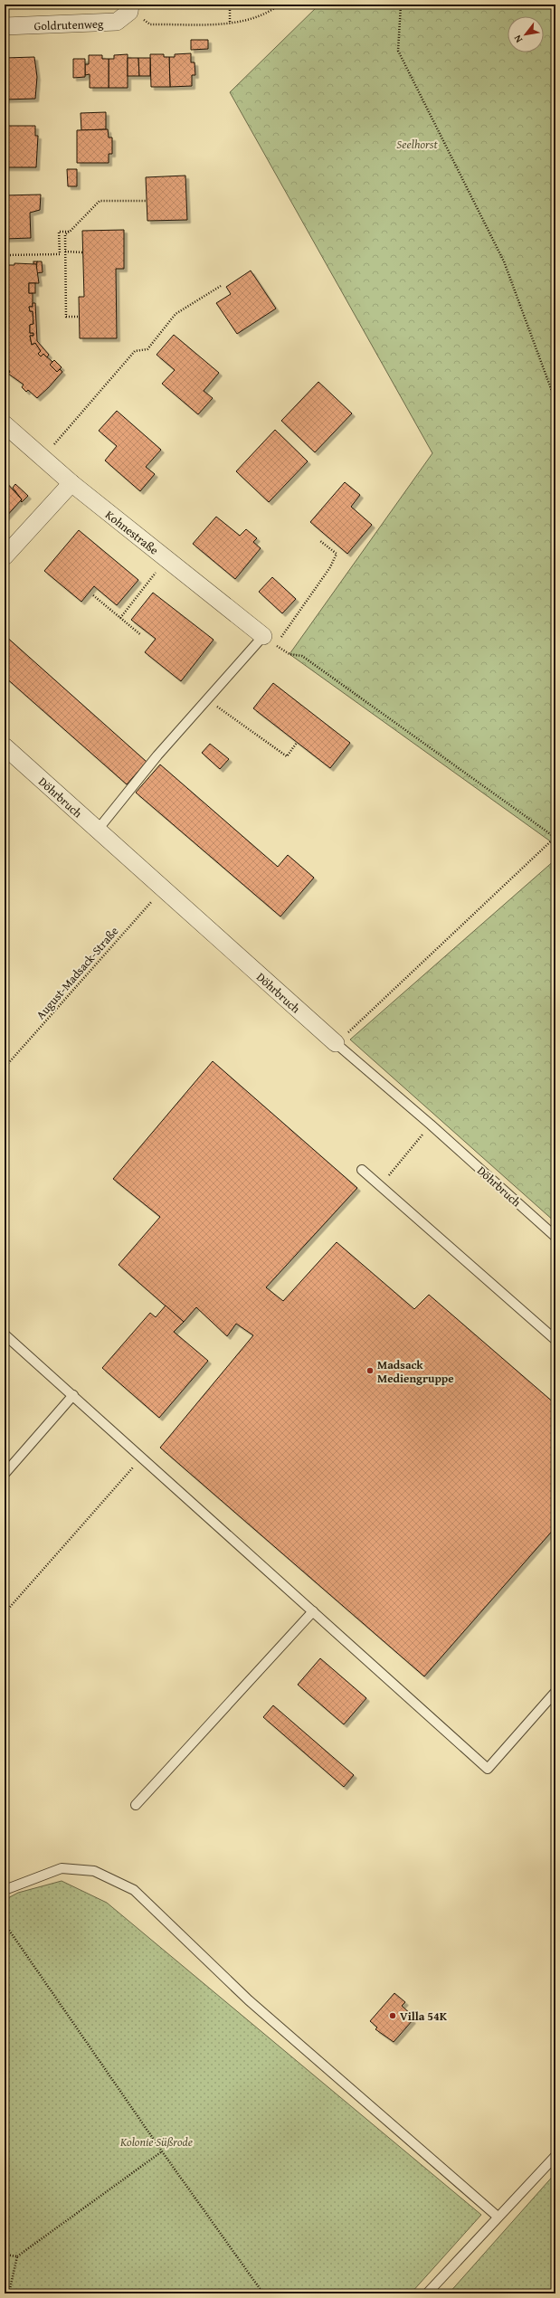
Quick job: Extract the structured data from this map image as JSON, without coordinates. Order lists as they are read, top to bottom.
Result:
{
  "streets": {
    "street": ["Goldrutenweg", "Kohnestraße", "Döhrbruch"],
    "path": ["August-Madsack-Straße"]
  },
  "crossings": [
    ["Döhrbruch", "August-Madsack-Straße"]
  ],
  "parks": ["Seelhorst", "Kolonie Süßrode"],
  "places": ["Madsack Mediengruppe", "Villa 54K"],
  "north": "bottom left"
}
